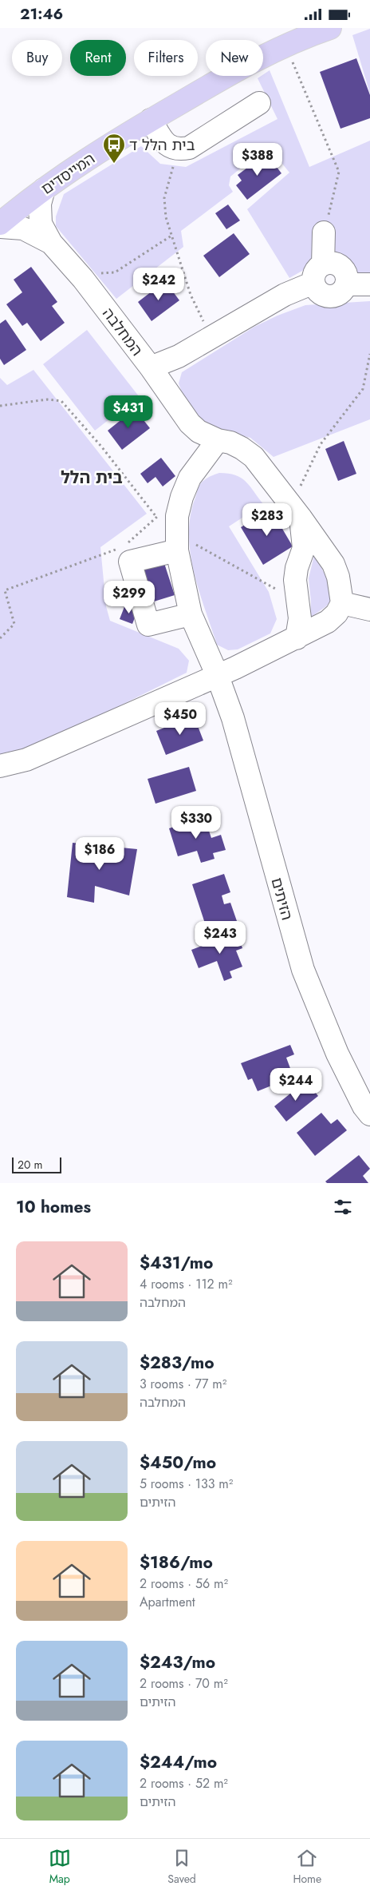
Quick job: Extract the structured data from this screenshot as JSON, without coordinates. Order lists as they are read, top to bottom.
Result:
{
  "streets": {
    "main road": ["המייסדים"],
    "street": ["המחלבה", "הזיתים"]
  },
  "crossings": [
    ["המייסדים", "המחלבה"],
    ["המחלבה", "הזיתים"]
  ],
  "districts": ["בית הלל"],
  "places": {
    "bus stop": ["בית הלל ד"]
  },
  "scale_bar": "20 m",
  "page": {
    "status": "21:46",
    "chip": [
      "Buy",
      "Rent",
      "Filters",
      "New"
    ],
    "price": [
      "$388",
      "$242",
      "$431",
      "$283",
      "$299",
      "$450",
      "$330",
      "$186",
      "$243",
      "$244"
    ],
    "scale": "20 m",
    "heading": "10 homes",
    "list": [
      {
        "name": "$431/mo",
        "note": "4 rooms · 112 m² · המחלבה"
      },
      {
        "name": "$283/mo",
        "note": "3 rooms · 77 m² · המחלבה"
      },
      {
        "name": "$450/mo",
        "note": "5 rooms · 133 m² · הזיתים"
      },
      {
        "name": "$186/mo",
        "note": "2 rooms · 56 m² · Apartment"
      },
      {
        "name": "$243/mo",
        "note": "2 rooms · 70 m² · הזיתים"
      },
      {
        "name": "$244/mo",
        "note": "2 rooms · 52 m² · הזיתים"
      }
    ],
    "tabs": ["Map", "Saved", "Home"]
  }
}
